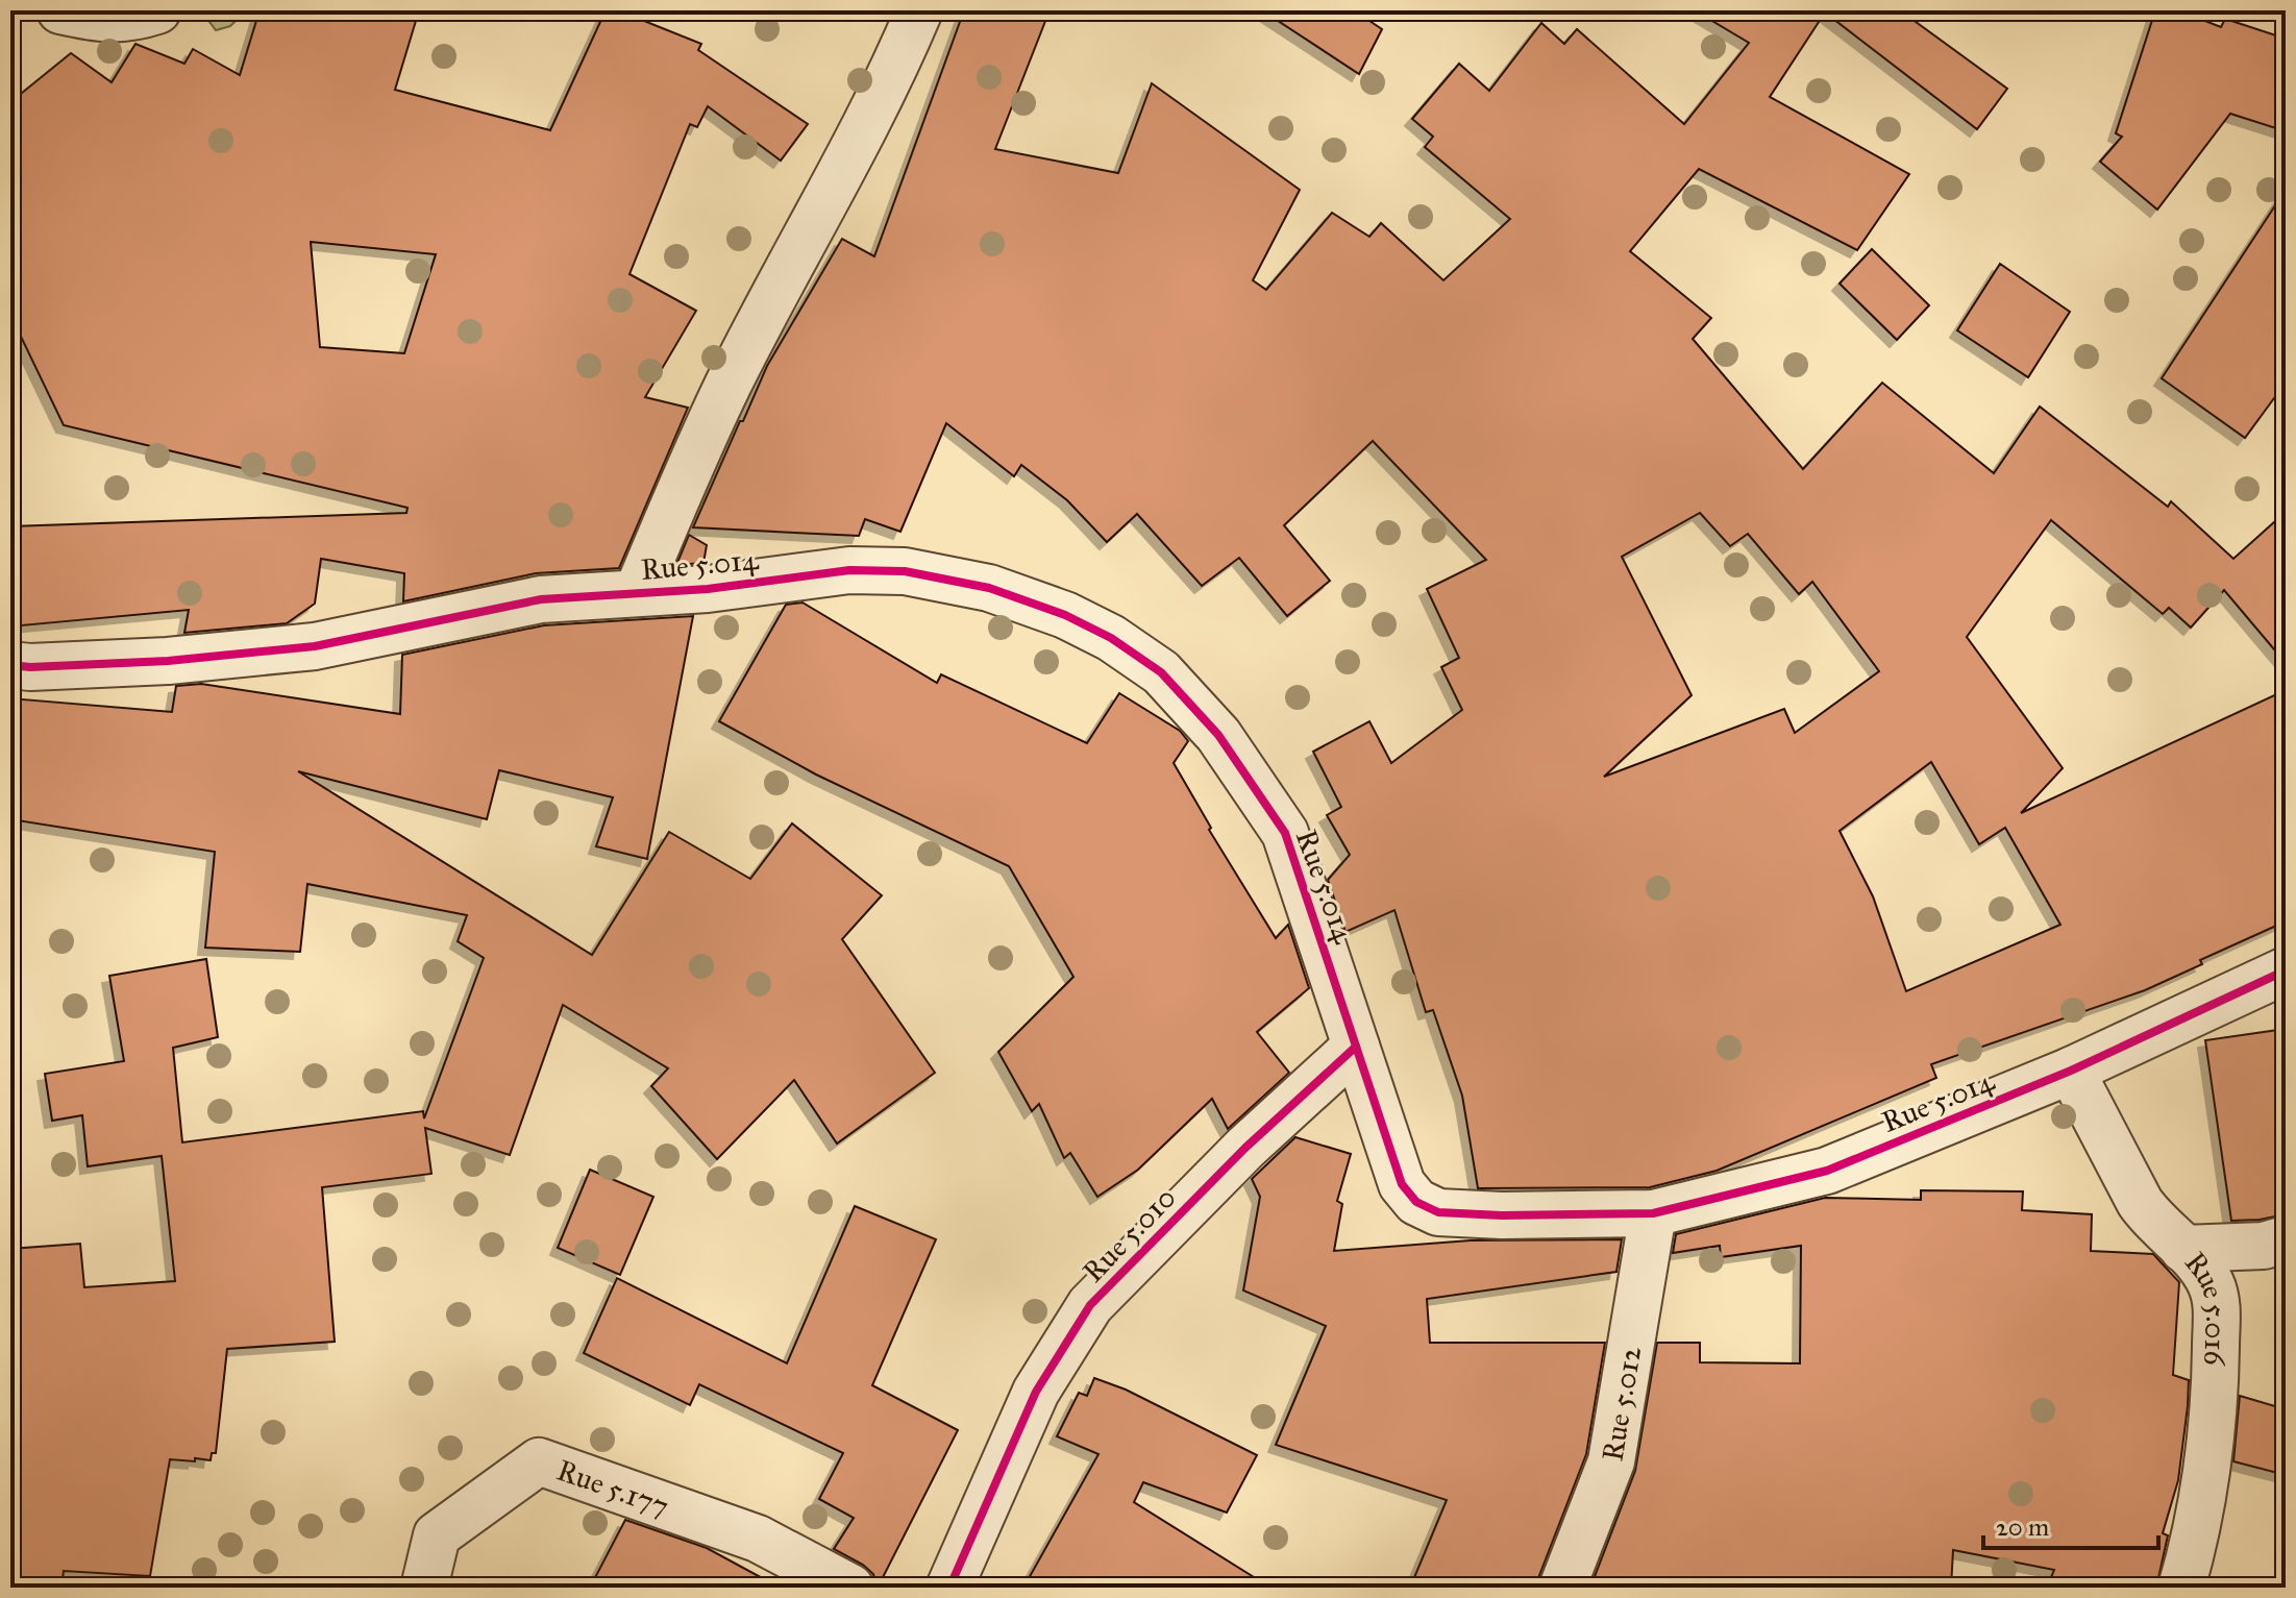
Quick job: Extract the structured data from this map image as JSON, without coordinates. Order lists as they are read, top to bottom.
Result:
{
  "streets": {
    "street": [
      "Rue 5.014",
      "Rue 5.010",
      "Rue 5.016",
      "Rue 5.012",
      "Rue 5.177"
    ]
  },
  "crossings": [
    ["Rue 5.014", "Rue 5.010"],
    ["Rue 5.014", "Rue 5.016"],
    ["Rue 5.014", "Rue 5.012"]
  ],
  "scale_bar": "20 m"
}
